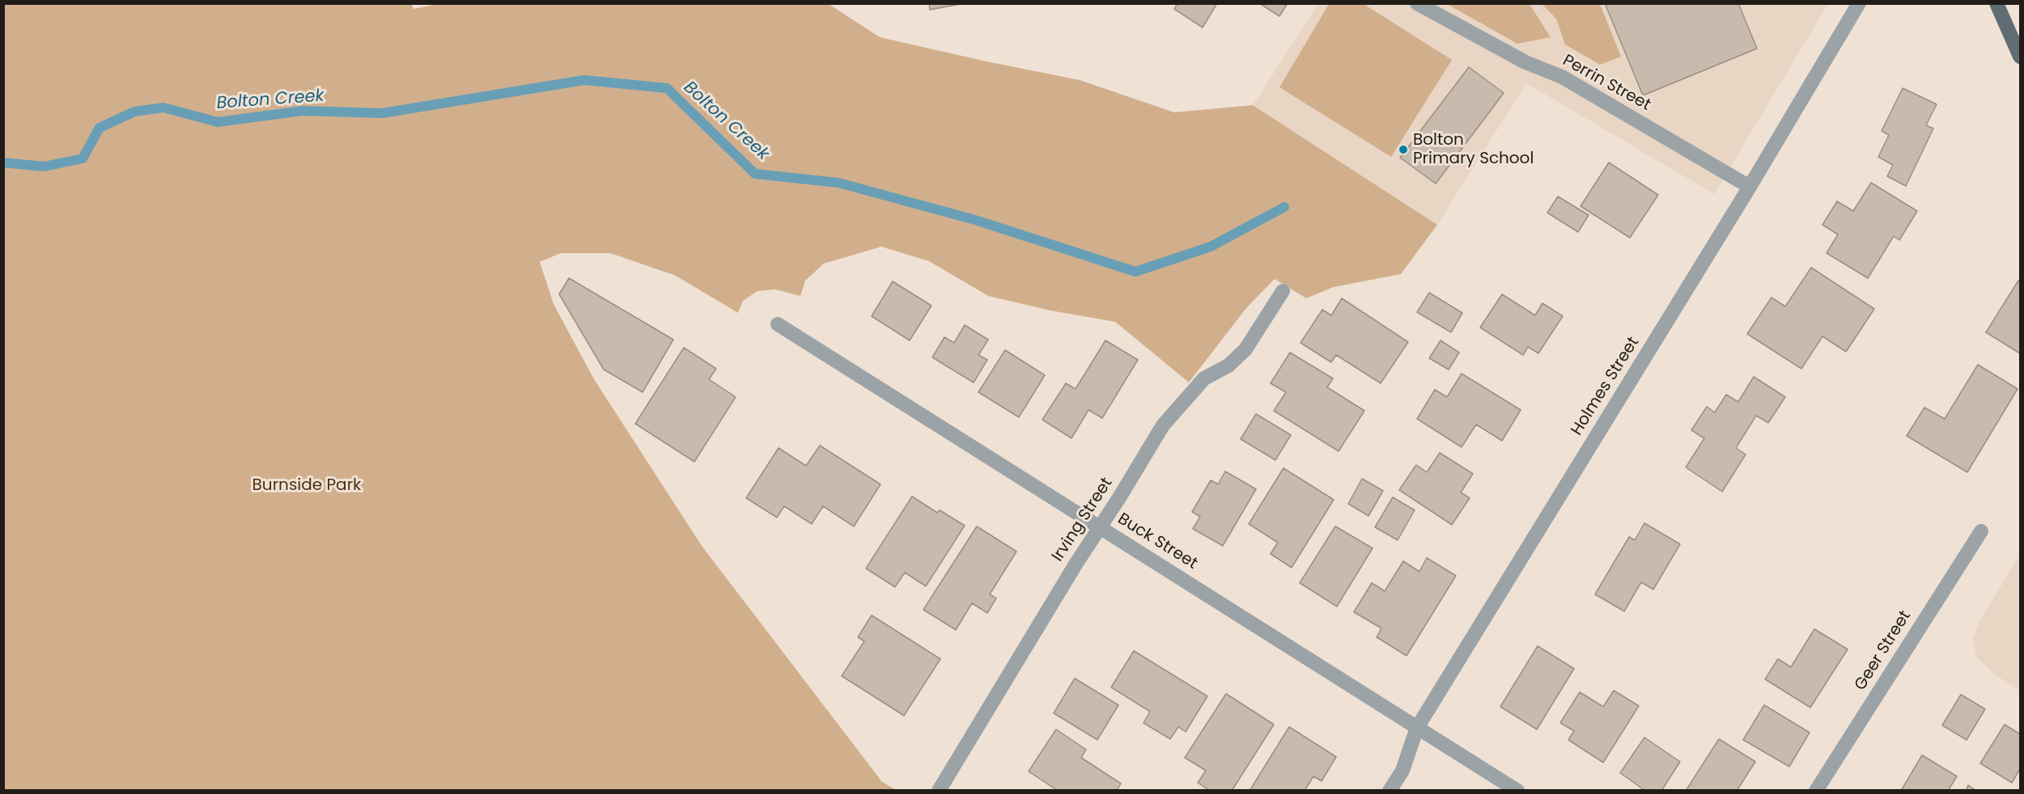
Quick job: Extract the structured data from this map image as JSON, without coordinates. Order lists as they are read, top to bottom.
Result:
{
  "streets": {
    "street": [
      "Perrin Street",
      "Holmes Street",
      "Irving Street",
      "Buck Street",
      "Geer Street"
    ]
  },
  "crossings": [
    ["Perrin Street", "Holmes Street"],
    ["Holmes Street", "Buck Street"],
    ["Irving Street", "Buck Street"]
  ],
  "water": ["Bolton Creek"],
  "parks": ["Burnside Park"],
  "places": ["Bolton Primary School"]
}
